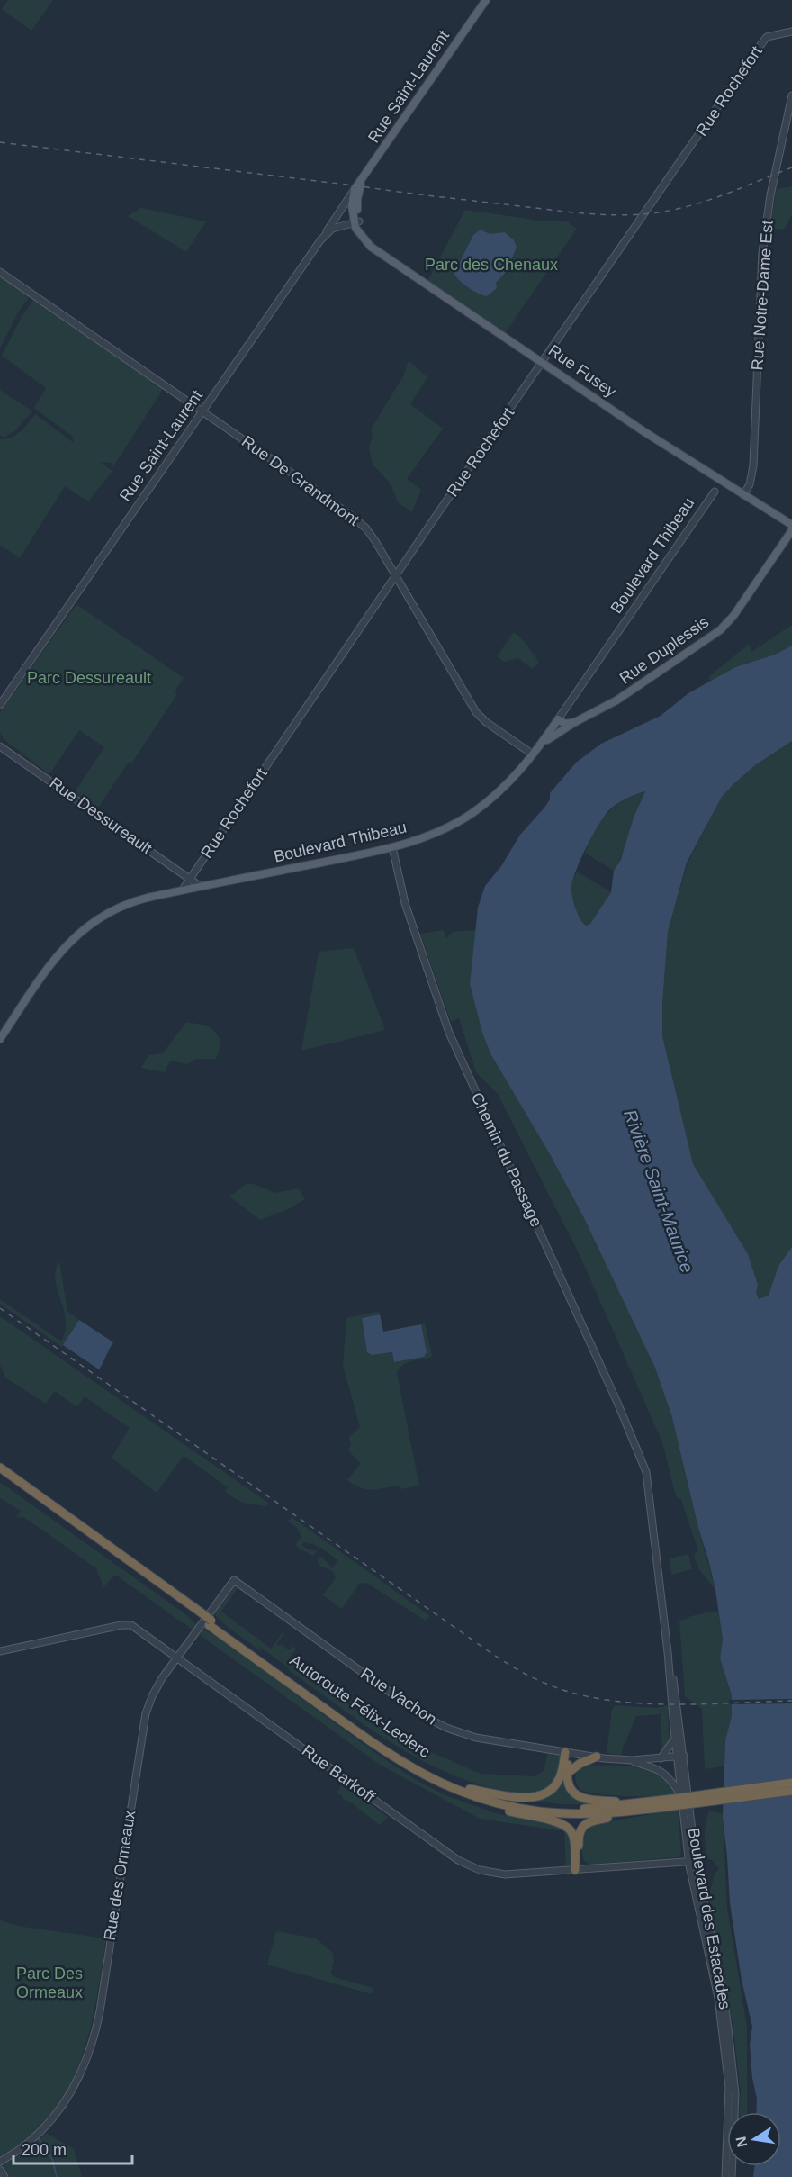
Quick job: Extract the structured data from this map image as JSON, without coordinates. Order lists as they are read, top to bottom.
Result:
{
  "streets": {
    "highway": ["Autoroute Félix-Leclerc"],
    "main road": [
      "Rue Saint-Laurent",
      "Rue Fusey",
      "Boulevard Thibeau",
      "Rue Duplessis"
    ],
    "street": [
      "Rue Rochefort",
      "Rue Notre-Dame Est",
      "Rue De Grandmont",
      "Rue Dessureault",
      "Chemin du Passage",
      "Rue Vachon",
      "Rue Barkoff",
      "Rue des Ormeaux",
      "Boulevard des Estacades"
    ]
  },
  "crossings": [
    ["Rue Saint-Laurent", "Rue Fusey"],
    ["Rue Saint-Laurent", "Rue De Grandmont"],
    ["Rue Rochefort", "Rue Fusey"],
    ["Rue Rochefort", "Rue De Grandmont"],
    ["Rue Rochefort", "Boulevard Thibeau"],
    ["Rue Rochefort", "Rue Dessureault"],
    ["Rue Notre-Dame Est", "Rue Fusey"],
    ["Rue De Grandmont", "Boulevard Thibeau"],
    ["Boulevard Thibeau", "Rue Duplessis"],
    ["Boulevard Thibeau", "Rue Dessureault"],
    ["Boulevard Thibeau", "Chemin du Passage"],
    ["Chemin du Passage", "Boulevard des Estacades"],
    ["Rue Vachon", "Rue des Ormeaux"],
    ["Rue Vachon", "Boulevard des Estacades"],
    ["Rue Barkoff", "Rue des Ormeaux"],
    ["Rue Barkoff", "Boulevard des Estacades"]
  ],
  "water": ["Rivière Saint-Maurice"],
  "parks": ["Parc des Chenaux", "Parc Dessureault", "Parc Des Ormeaux"],
  "scale_bar": "200 m",
  "north": "left"
}
